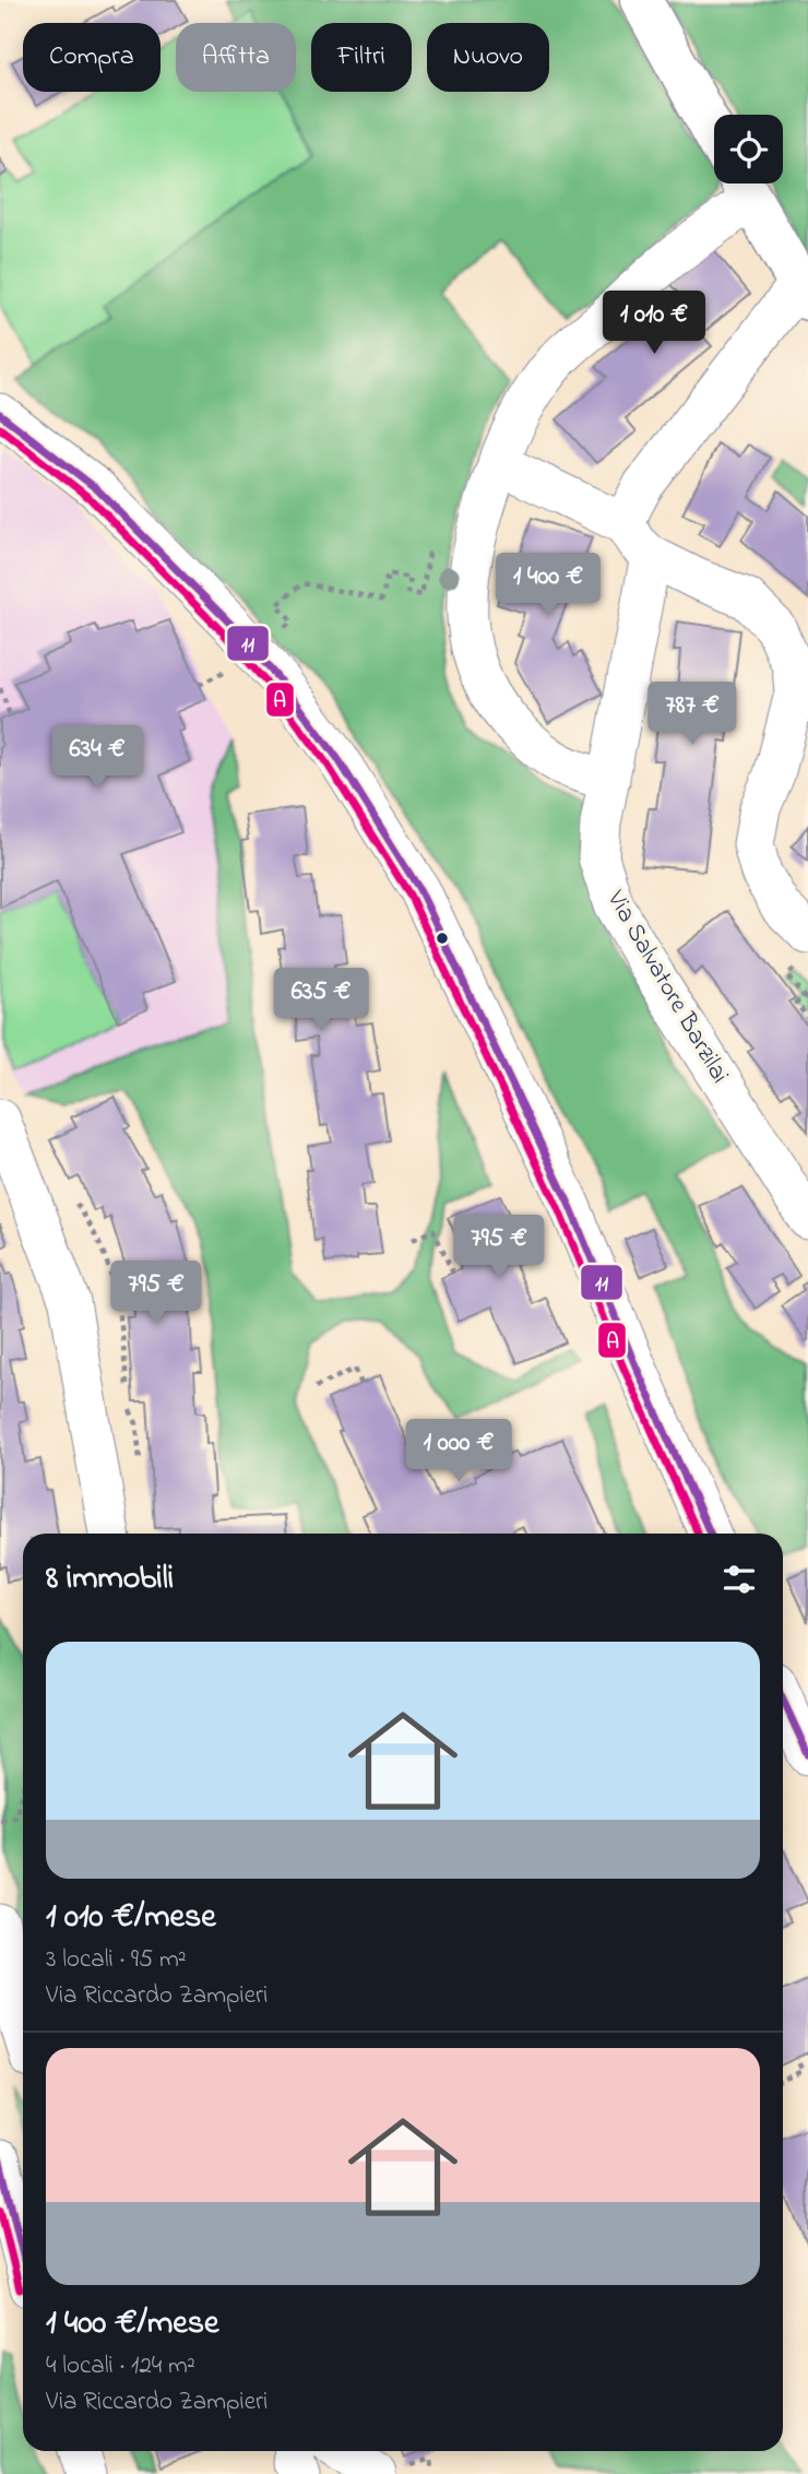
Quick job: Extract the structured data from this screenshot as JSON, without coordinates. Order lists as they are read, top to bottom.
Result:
{
  "streets": {
    "street": ["Via Salvatore Barzilai"]
  },
  "lines": ["transit line 11", "transit line A"],
  "page": {
    "chip": [
      "Compra",
      "Affitta",
      "Filtri",
      "Nuovo"
    ],
    "price": [
      "1 010 €",
      "1 400 €",
      "787 €",
      "634 €",
      "635 €",
      "795 €",
      "795 €",
      "1 000 €"
    ],
    "heading": "8 immobili",
    "list": [
      {
        "name": "1 010 €/mese",
        "note": "3 locali · 95 m² · Via Riccardo Zampieri"
      },
      {
        "name": "1 400 €/mese",
        "note": "4 locali · 124 m² · Via Riccardo Zampieri"
      }
    ]
  }
}
